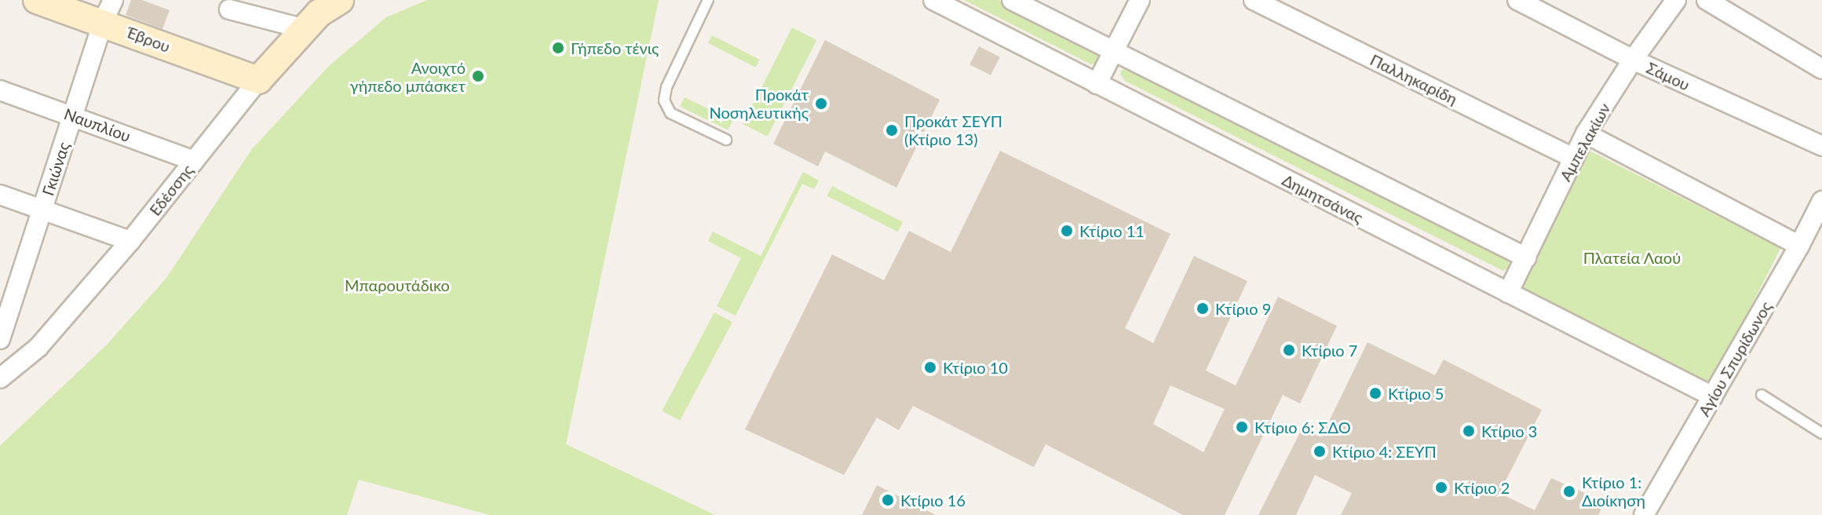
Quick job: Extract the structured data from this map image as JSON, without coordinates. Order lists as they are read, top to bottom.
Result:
{
  "streets": {
    "street": [
      "Έβρου",
      "Σάμου",
      "Παλληκαρίδη",
      "Ναυπλίου",
      "Αμπελακίων",
      "Γκιώνας",
      "Εδέσσης",
      "Δημητσάνας",
      "Αγίου Σπυρίδωνος"
    ]
  },
  "crossings": [
    ["Έβρου", "Γκιώνας"],
    ["Έβρου", "Εδέσσης"],
    ["Σάμου", "Αμπελακίων"],
    ["Παλληκαρίδη", "Αμπελακίων"],
    ["Ναυπλίου", "Γκιώνας"],
    ["Ναυπλίου", "Εδέσσης"],
    ["Αμπελακίων", "Δημητσάνας"],
    ["Δημητσάνας", "Αγίου Σπυρίδωνος"]
  ],
  "parks": ["Πλατεία Λαού", "Μπαρουτάδικο"],
  "places": [
    "Γήπεδο τένις",
    "Ανοιχτό γήπεδο μπάσκετ",
    "Προκάτ Νοσηλευτικής",
    "Προκάτ ΣΕΥΠ (Κτίριο 13)",
    "Κτίριο 11",
    "Κτίριο 9",
    "Κτίριο 7",
    "Κτίριο 10",
    "Κτίριο 5",
    "Κτίριο 6: ΣΔΟ",
    "Κτίριο 3",
    "Κτίριο 4: ΣΕΥΠ",
    "Κτίριο 2",
    "Κτίριο 1: Διοίκηση",
    "Κτίριο 16"
  ]
}
